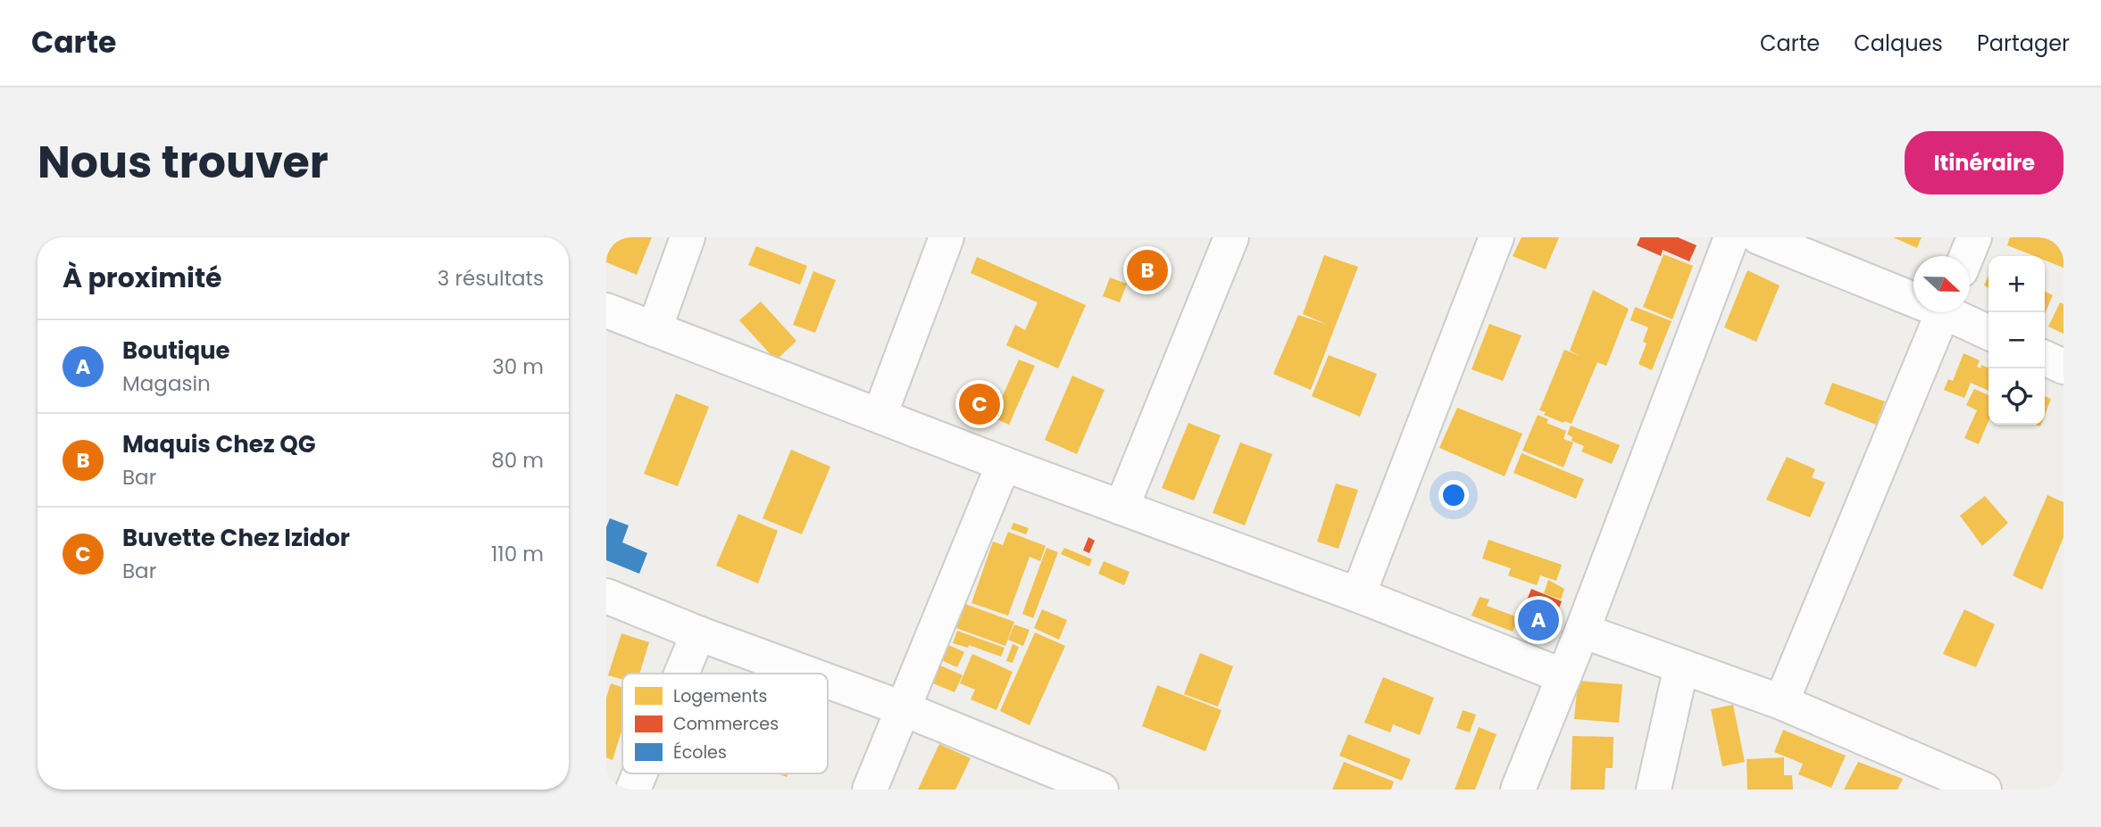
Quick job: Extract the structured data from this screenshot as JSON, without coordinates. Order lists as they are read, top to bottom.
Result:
{
  "legend": ["Logements", "Commerces", "Écoles"],
  "north": "right",
  "page": {
    "header": "Carte",
    "nav": ["Carte", "Calques", "Partager"],
    "title": "Nous trouver",
    "buttons": "Itinéraire",
    "heading": ["À proximité", "3 résultats"],
    "pins": ["B", "C", "A"],
    "map_buttons": ["+", "−"],
    "list": [
      {
        "mark": "A",
        "name": "Boutique",
        "note": "Magasin",
        "value": "30 m"
      },
      {
        "mark": "B",
        "name": "Maquis Chez QG",
        "note": "Bar",
        "value": "80 m"
      },
      {
        "mark": "C",
        "name": "Buvette Chez Izidor",
        "note": "Bar",
        "value": "110 m"
      }
    ]
  }
}
